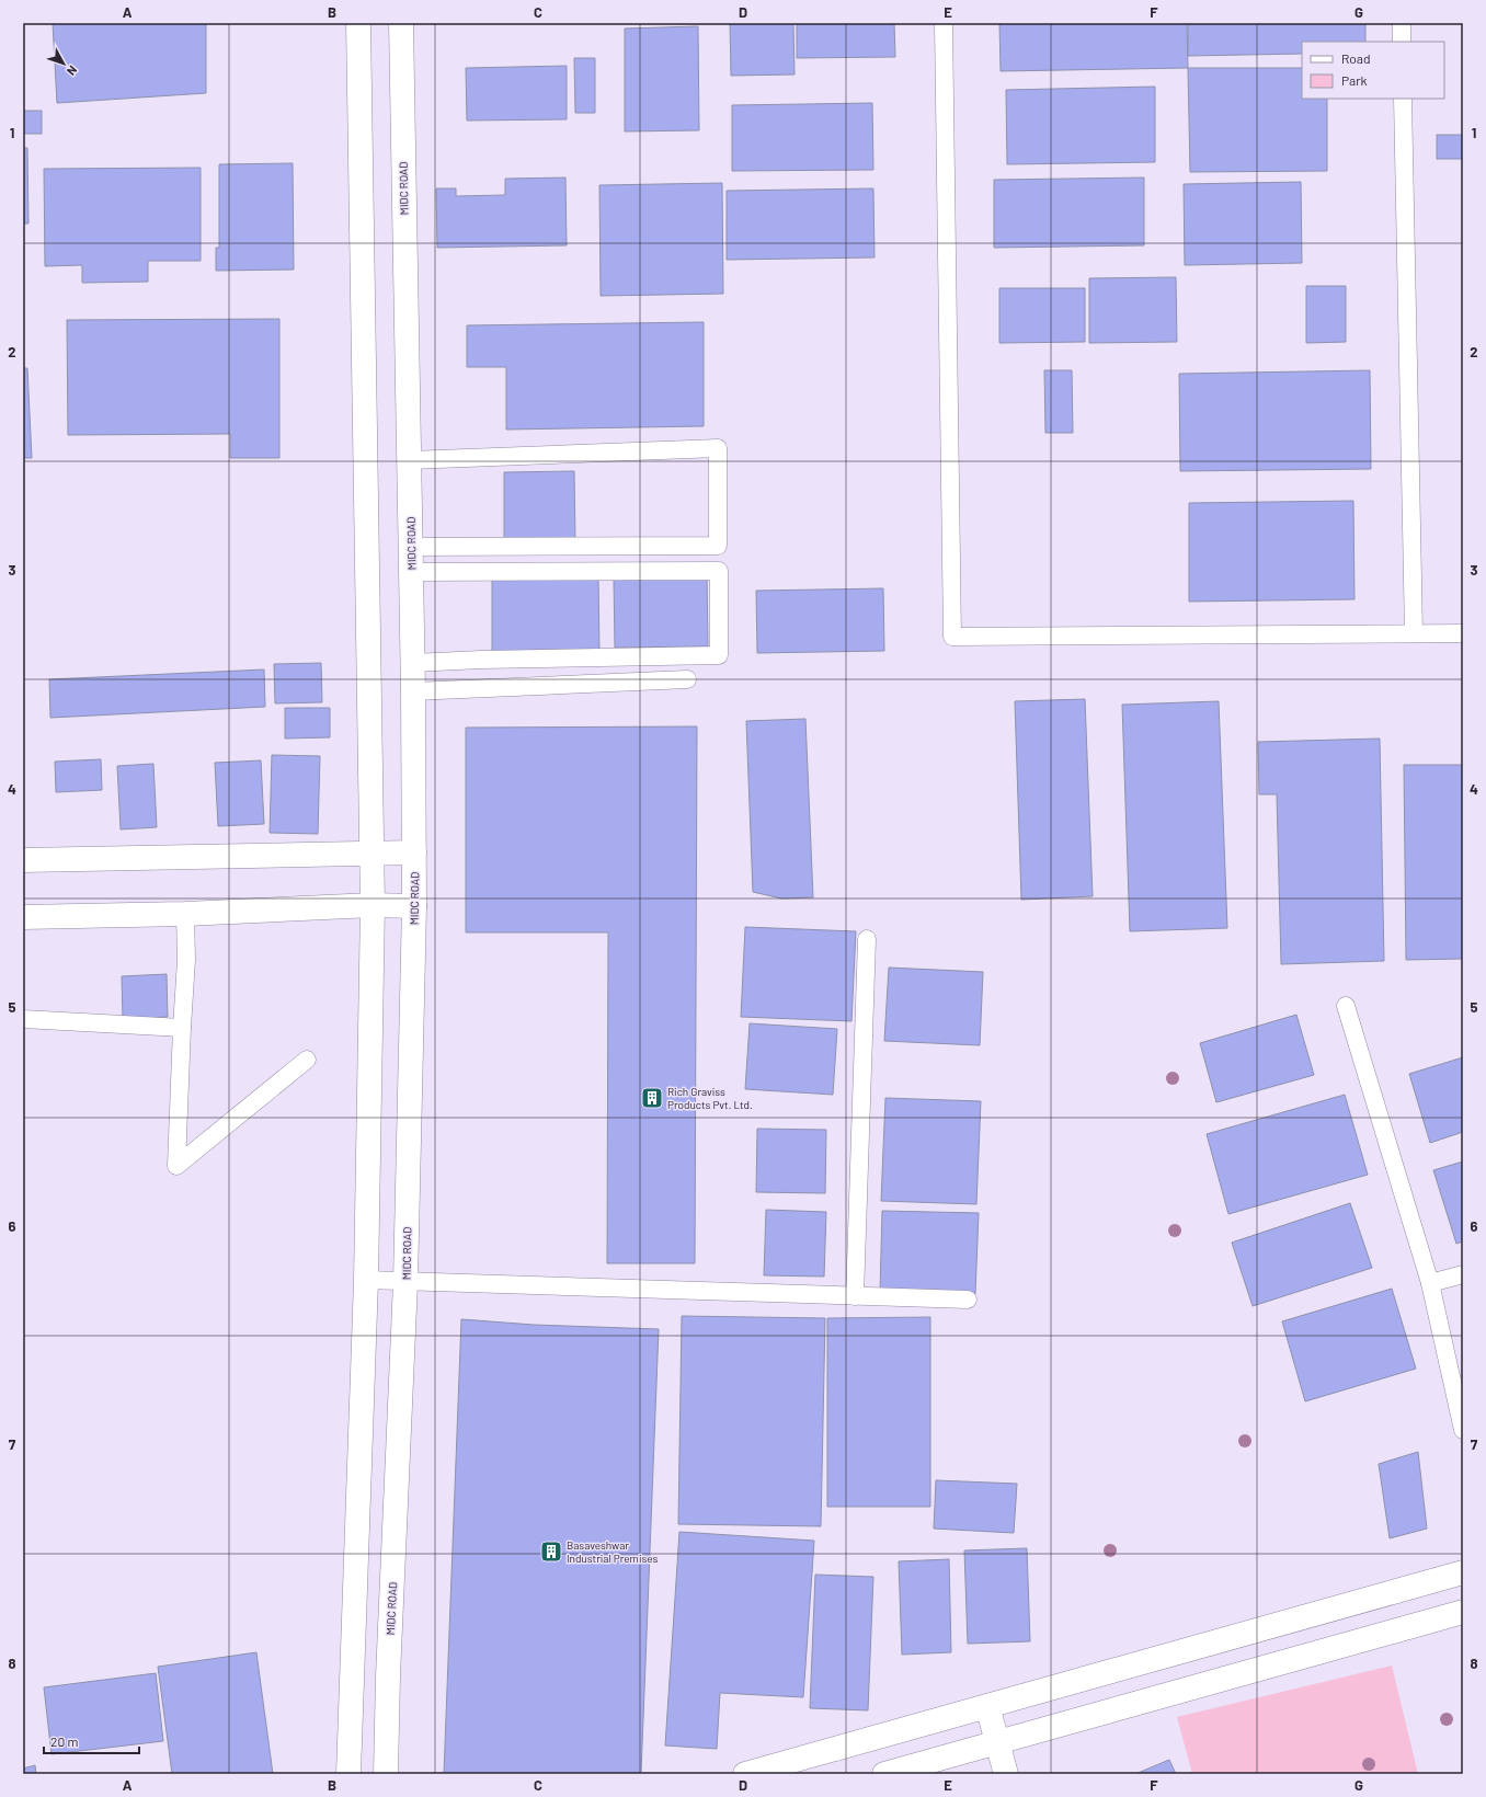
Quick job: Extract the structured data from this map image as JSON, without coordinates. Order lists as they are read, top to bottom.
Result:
{
  "streets": {
    "main road": ["MIDC ROAD"]
  },
  "places": {
    "building": ["Rich Graviss Products Pvt. Ltd.", "Basaveshwar Industrial Premises"]
  },
  "legend": ["Road", "Park"],
  "scale_bar": "20 m",
  "north": "bottom right",
  "grid": {
    "columns": [
      "A",
      "B",
      "C",
      "D",
      "E",
      "F",
      "G"
    ],
    "rows": [
      "1",
      "2",
      "3",
      "4",
      "5",
      "6",
      "7",
      "8"
    ]
  }
}
